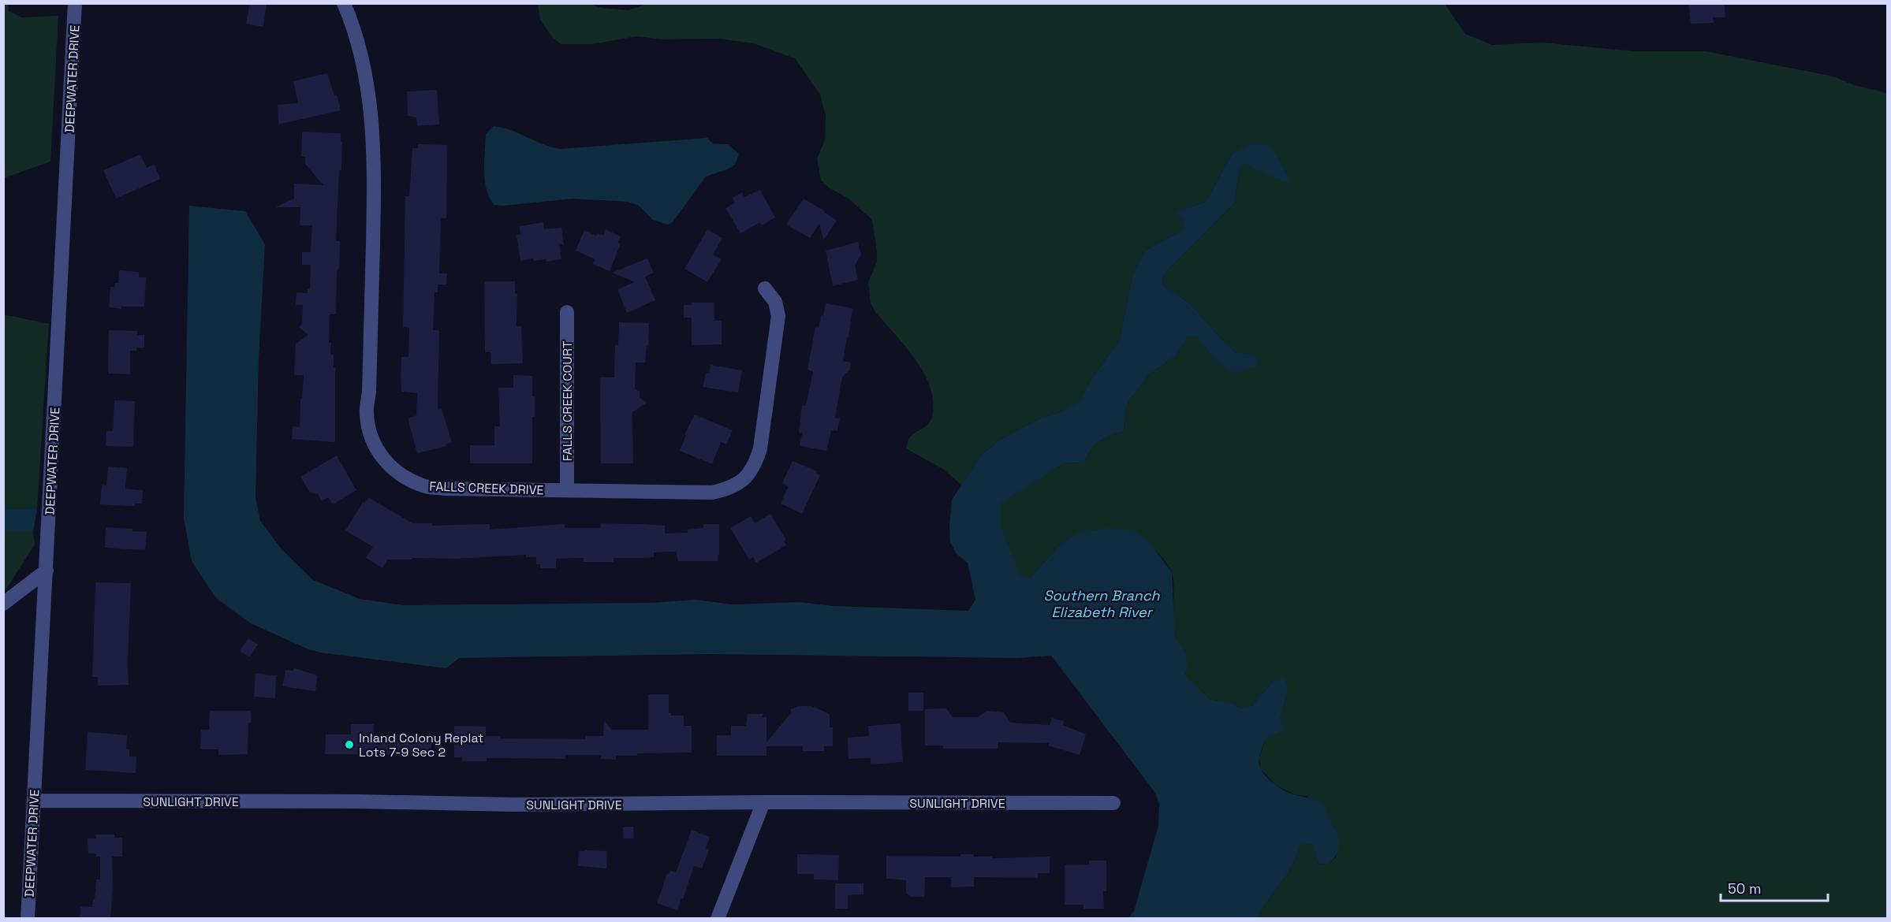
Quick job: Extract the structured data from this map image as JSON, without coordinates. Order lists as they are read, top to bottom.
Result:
{
  "streets": {
    "street": [
      "DEEPWATER DRIVE",
      "FALLS CREEK COURT",
      "FALLS CREEK DRIVE",
      "SUNLIGHT DRIVE"
    ]
  },
  "crossings": [
    ["DEEPWATER DRIVE", "SUNLIGHT DRIVE"],
    ["FALLS CREEK COURT", "FALLS CREEK DRIVE"]
  ],
  "water": ["Southern Branch Elizabeth River"],
  "places": ["Inland Colony Replat Lots 7-9 Sec 2"],
  "scale_bar": "50 m"
}
